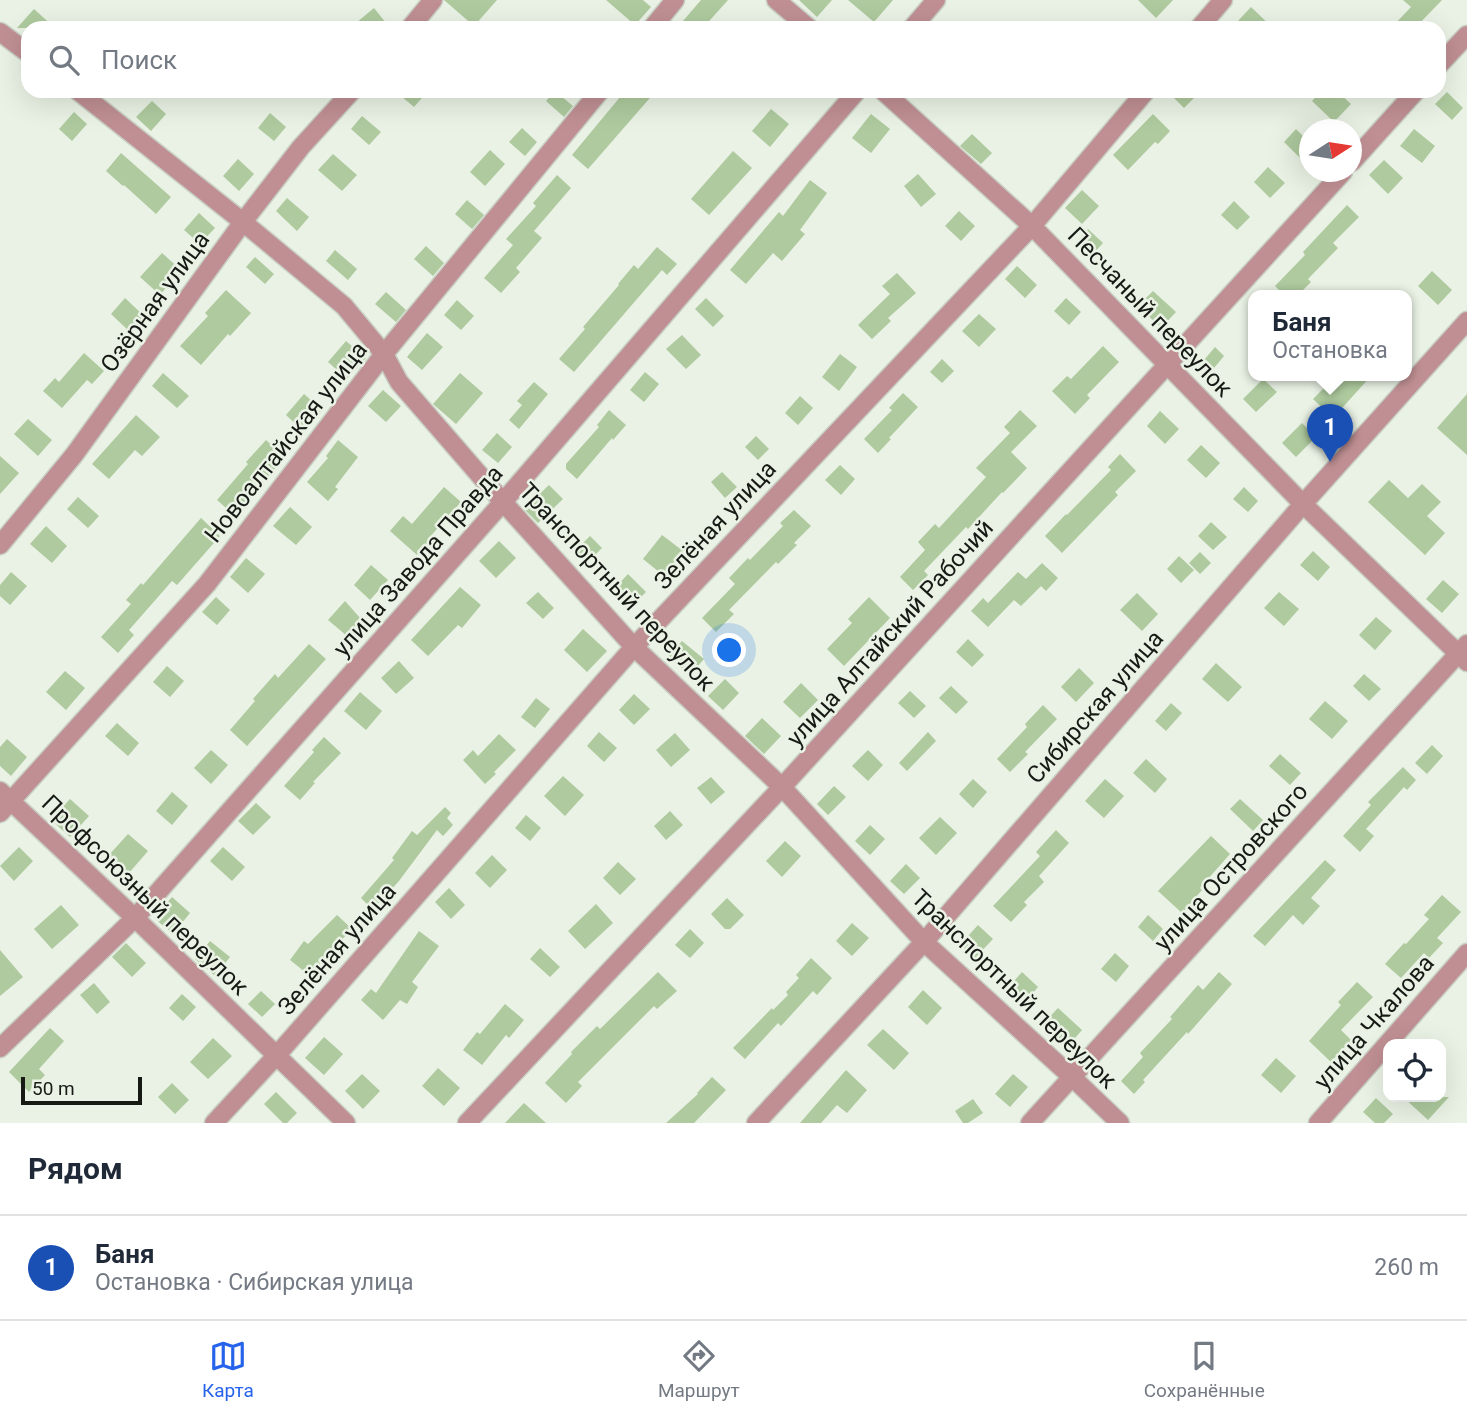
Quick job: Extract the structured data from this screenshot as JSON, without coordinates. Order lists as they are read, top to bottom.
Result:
{
  "streets": {
    "street": [
      "Озёрная улица",
      "Песчаный переулок",
      "Новоалтайская улица",
      "Зелёная улица",
      "улица Завода Правда",
      "Транспортный переулок",
      "улица Алтайский Рабочий",
      "Сибирская улица",
      "улица Островского",
      "Профсоюзный переулок",
      "улица Чкалова"
    ]
  },
  "crossings": [
    ["Озёрная улица", "Транспортный переулок"],
    ["Песчаный переулок", "Зелёная улица"],
    ["Песчаный переулок", "улица Алтайский Рабочий"],
    ["Песчаный переулок", "Сибирская улица"],
    ["Песчаный переулок", "улица Островского"],
    ["Новоалтайская улица", "Транспортный переулок"],
    ["Новоалтайская улица", "Профсоюзный переулок"],
    ["Зелёная улица", "Транспортный переулок"],
    ["Зелёная улица", "Профсоюзный переулок"],
    ["улица Завода Правда", "Транспортный переулок"],
    ["улица Завода Правда", "Профсоюзный переулок"],
    ["Транспортный переулок", "улица Алтайский Рабочий"],
    ["Транспортный переулок", "Сибирская улица"],
    ["Транспортный переулок", "улица Островского"]
  ],
  "scale_bar": "50 m",
  "north": "right",
  "page": {
    "search": "Поиск",
    "popup": ["Баня", "Остановка"],
    "pins": "1",
    "scale": "50 m",
    "heading": "Рядом",
    "list": [
      {
        "mark": "1",
        "name": "Баня",
        "note": "Остановка · Сибирская улица",
        "value": "260 m"
      }
    ],
    "nav": ["Карта", "Маршрут", "Сохранённые"]
  }
}
